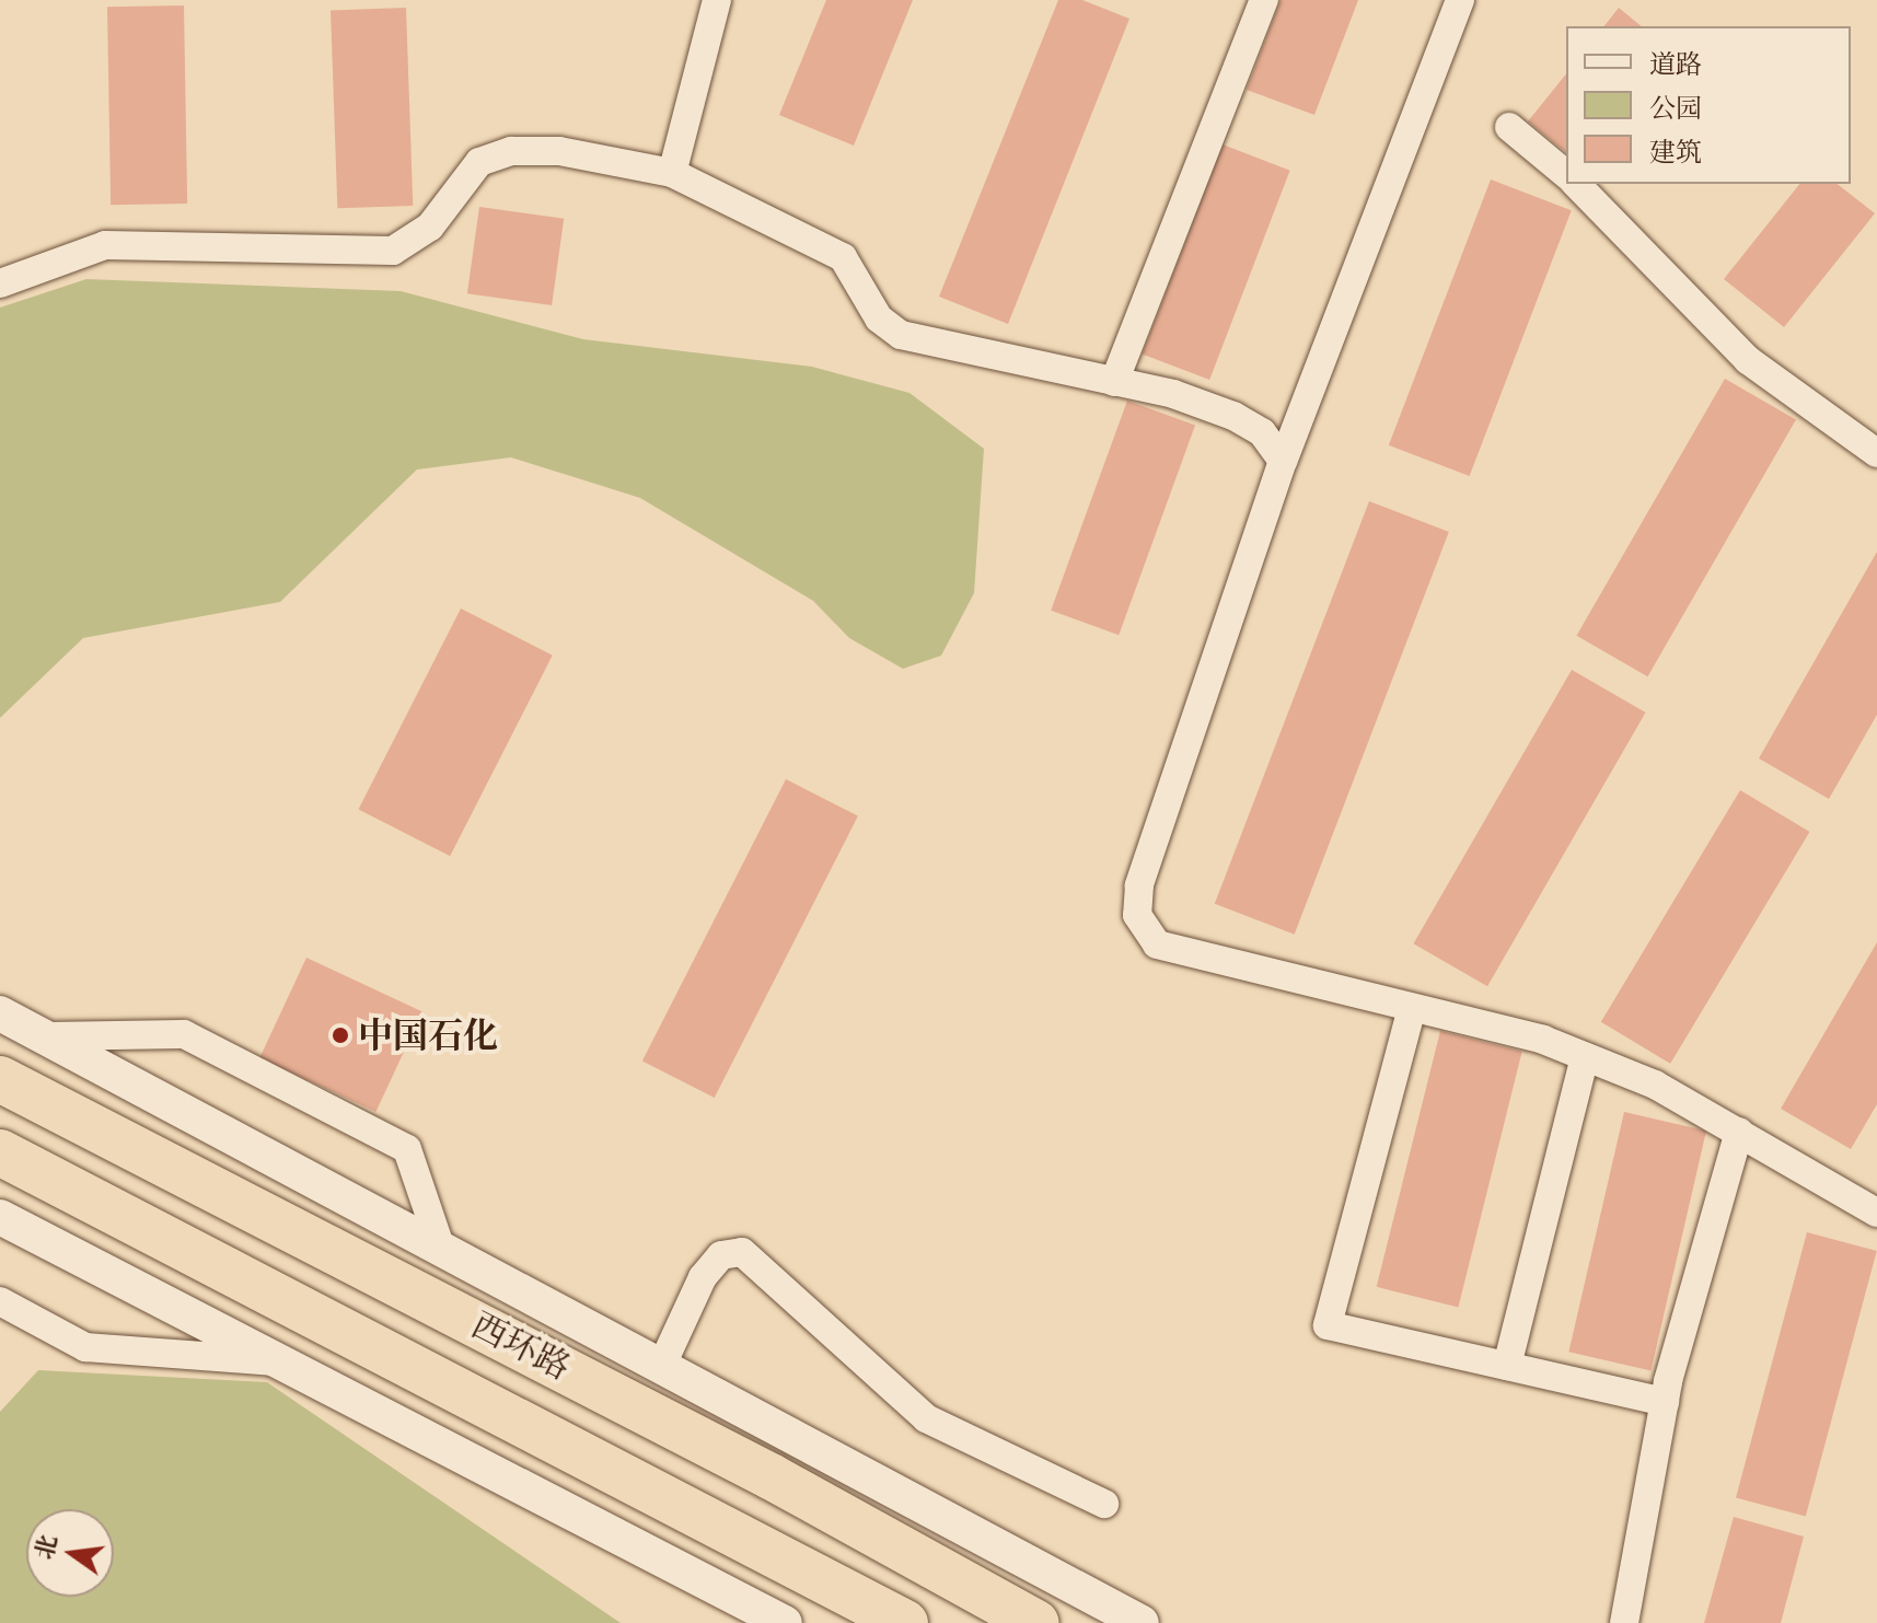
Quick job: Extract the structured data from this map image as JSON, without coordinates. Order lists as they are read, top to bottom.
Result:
{
  "streets": {
    "highway": ["西环路"]
  },
  "places": ["中国石化"],
  "legend": ["道路", "公园", "建筑"],
  "north": "left"
}
